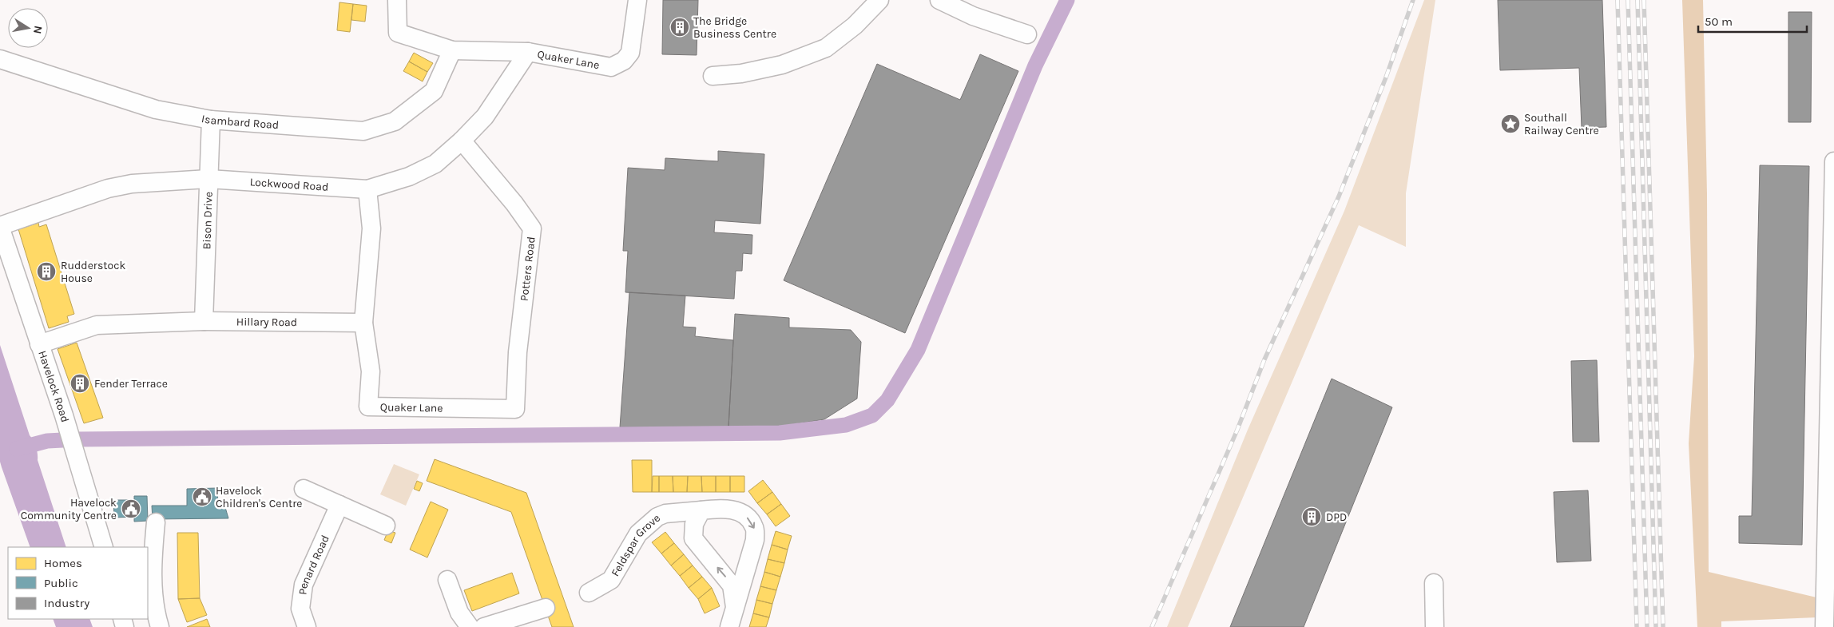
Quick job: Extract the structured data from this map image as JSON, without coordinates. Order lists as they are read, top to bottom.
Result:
{
  "streets": {
    "street": [
      "Quaker Lane",
      "Isambard Road",
      "Lockwood Road",
      "Bison Drive",
      "Potters Road",
      "Hillary Road",
      "Havelock Road",
      "Feldspar Grove",
      "Penard Road"
    ]
  },
  "crossings": [
    ["Quaker Lane", "Isambard Road"],
    ["Quaker Lane", "Lockwood Road"],
    ["Quaker Lane", "Potters Road"],
    ["Quaker Lane", "Hillary Road"],
    ["Isambard Road", "Bison Drive"],
    ["Lockwood Road", "Bison Drive"],
    ["Lockwood Road", "Potters Road"],
    ["Lockwood Road", "Havelock Road"],
    ["Bison Drive", "Hillary Road"],
    ["Hillary Road", "Havelock Road"]
  ],
  "places": {
    "building": [
      "The Bridge Business Centre",
      "Rudderstock House",
      "Fender Terrace",
      "DPD"
    ],
    "place": ["Southall Railway Centre"],
    "public building": ["Havelock Children's Centre", "Havelock Community Centre"]
  },
  "legend": ["Homes", "Public", "Industry"],
  "scale_bar": "50 m",
  "north": "right"
}
